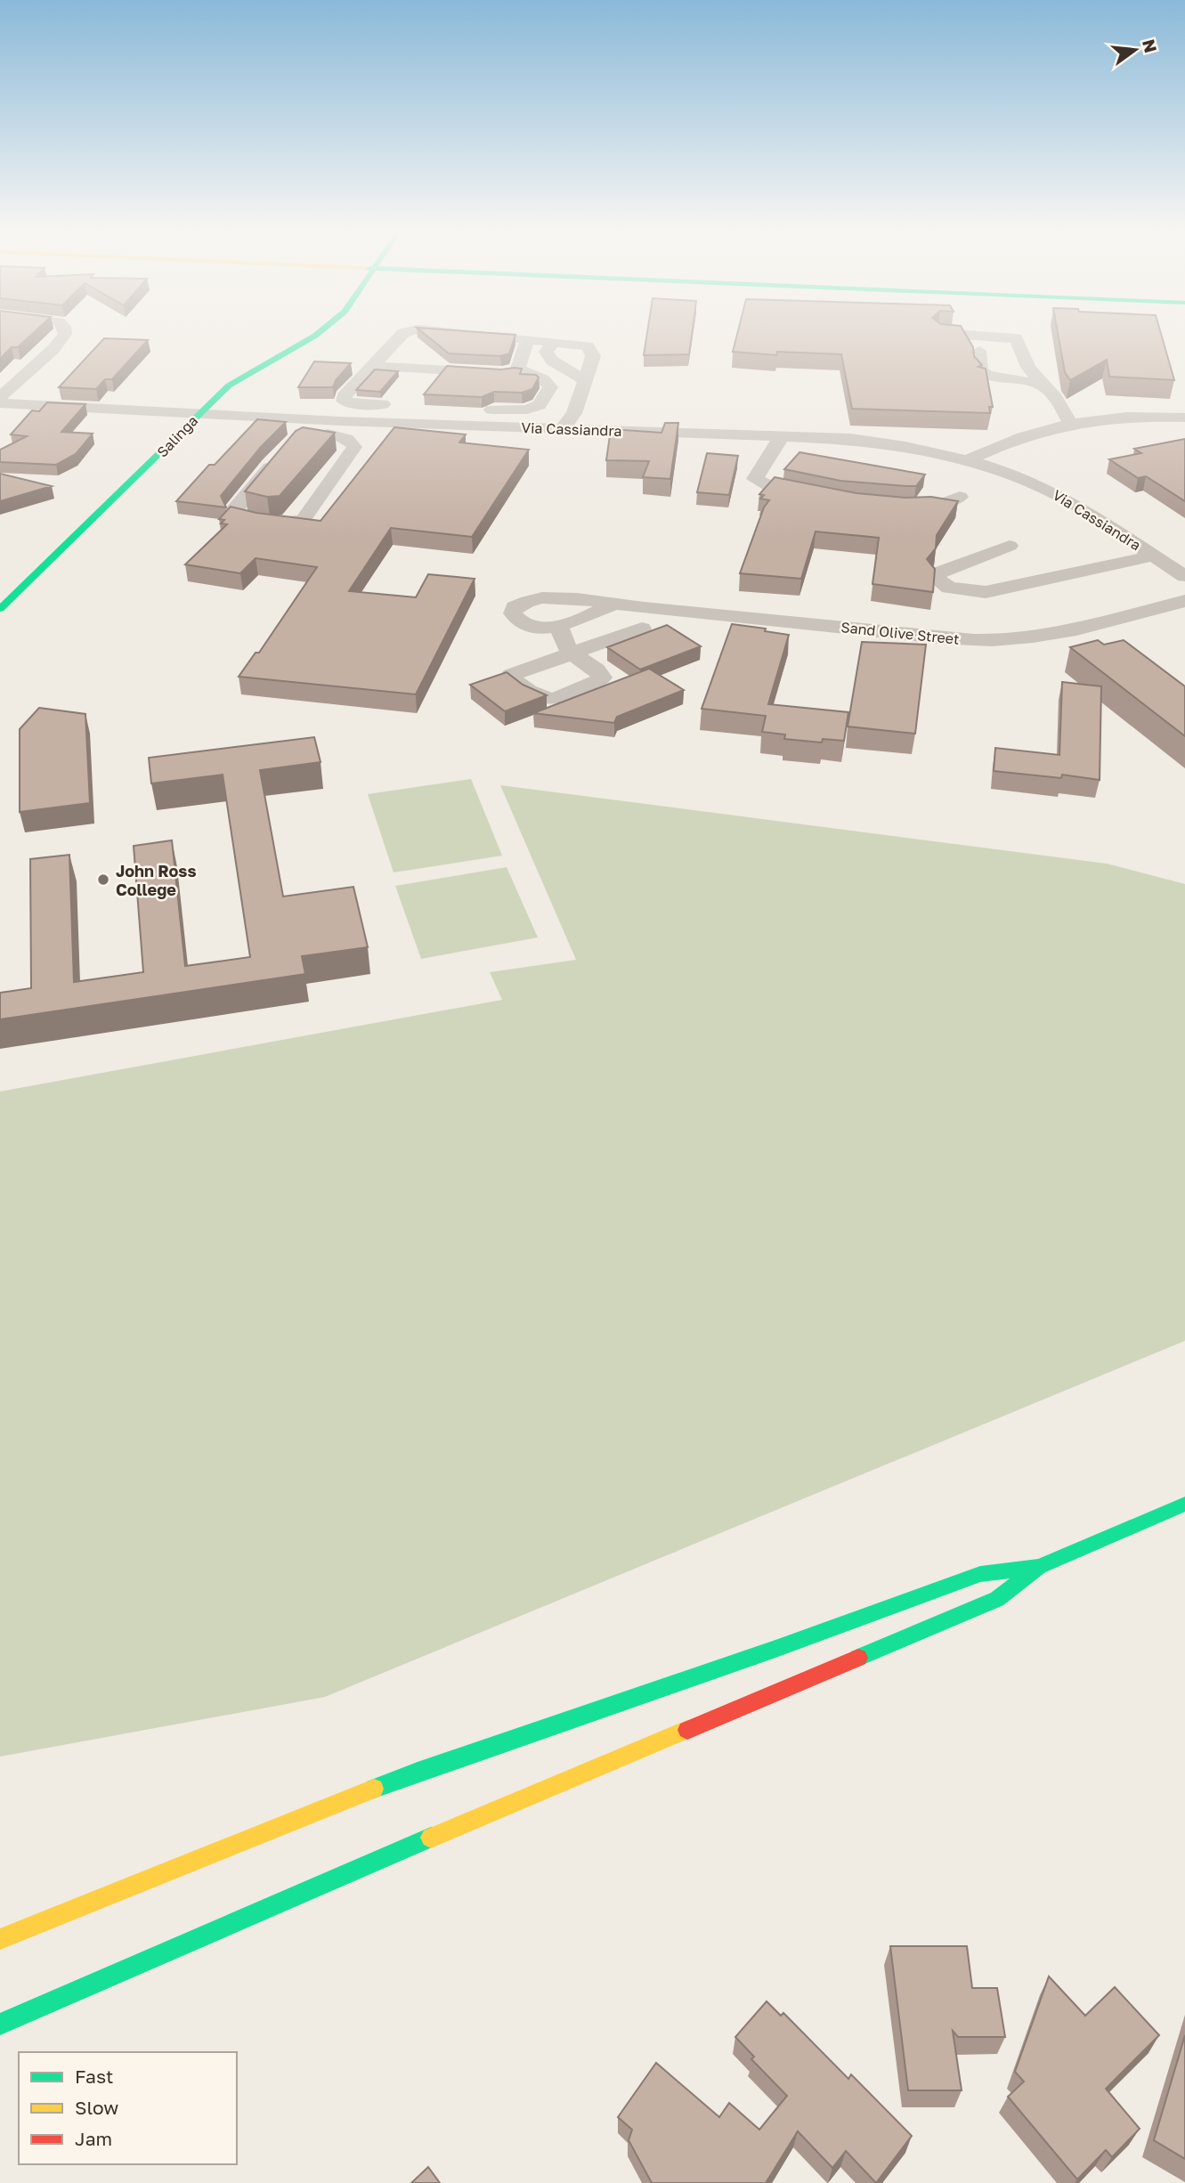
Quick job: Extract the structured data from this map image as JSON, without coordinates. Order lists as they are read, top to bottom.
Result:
{
  "streets": {
    "street": ["Via Cassiandra", "Salinga", "Sand Olive Street"]
  },
  "crossings": [
    ["Via Cassiandra", "Salinga"]
  ],
  "places": ["John Ross College"],
  "legend": ["Fast", "Slow", "Jam"],
  "north": "right"
}
